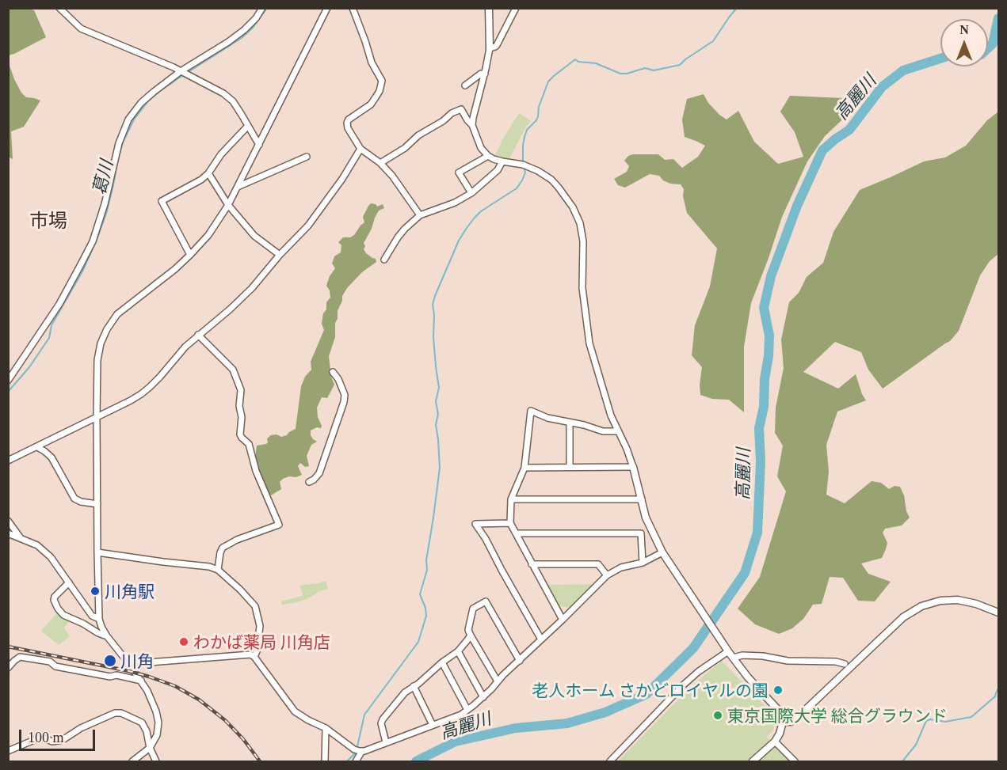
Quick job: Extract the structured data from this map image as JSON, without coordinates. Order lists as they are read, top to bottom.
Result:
{
  "districts": ["市場"],
  "water": ["高麗川", "葛川"],
  "places": [
    "川角駅",
    "わかば薬局 川角店",
    "川角",
    "老人ホーム さかどロイヤルの園",
    "東京国際大学 総合グラウンド"
  ],
  "scale_bar": "100 m",
  "north": "top"
}
